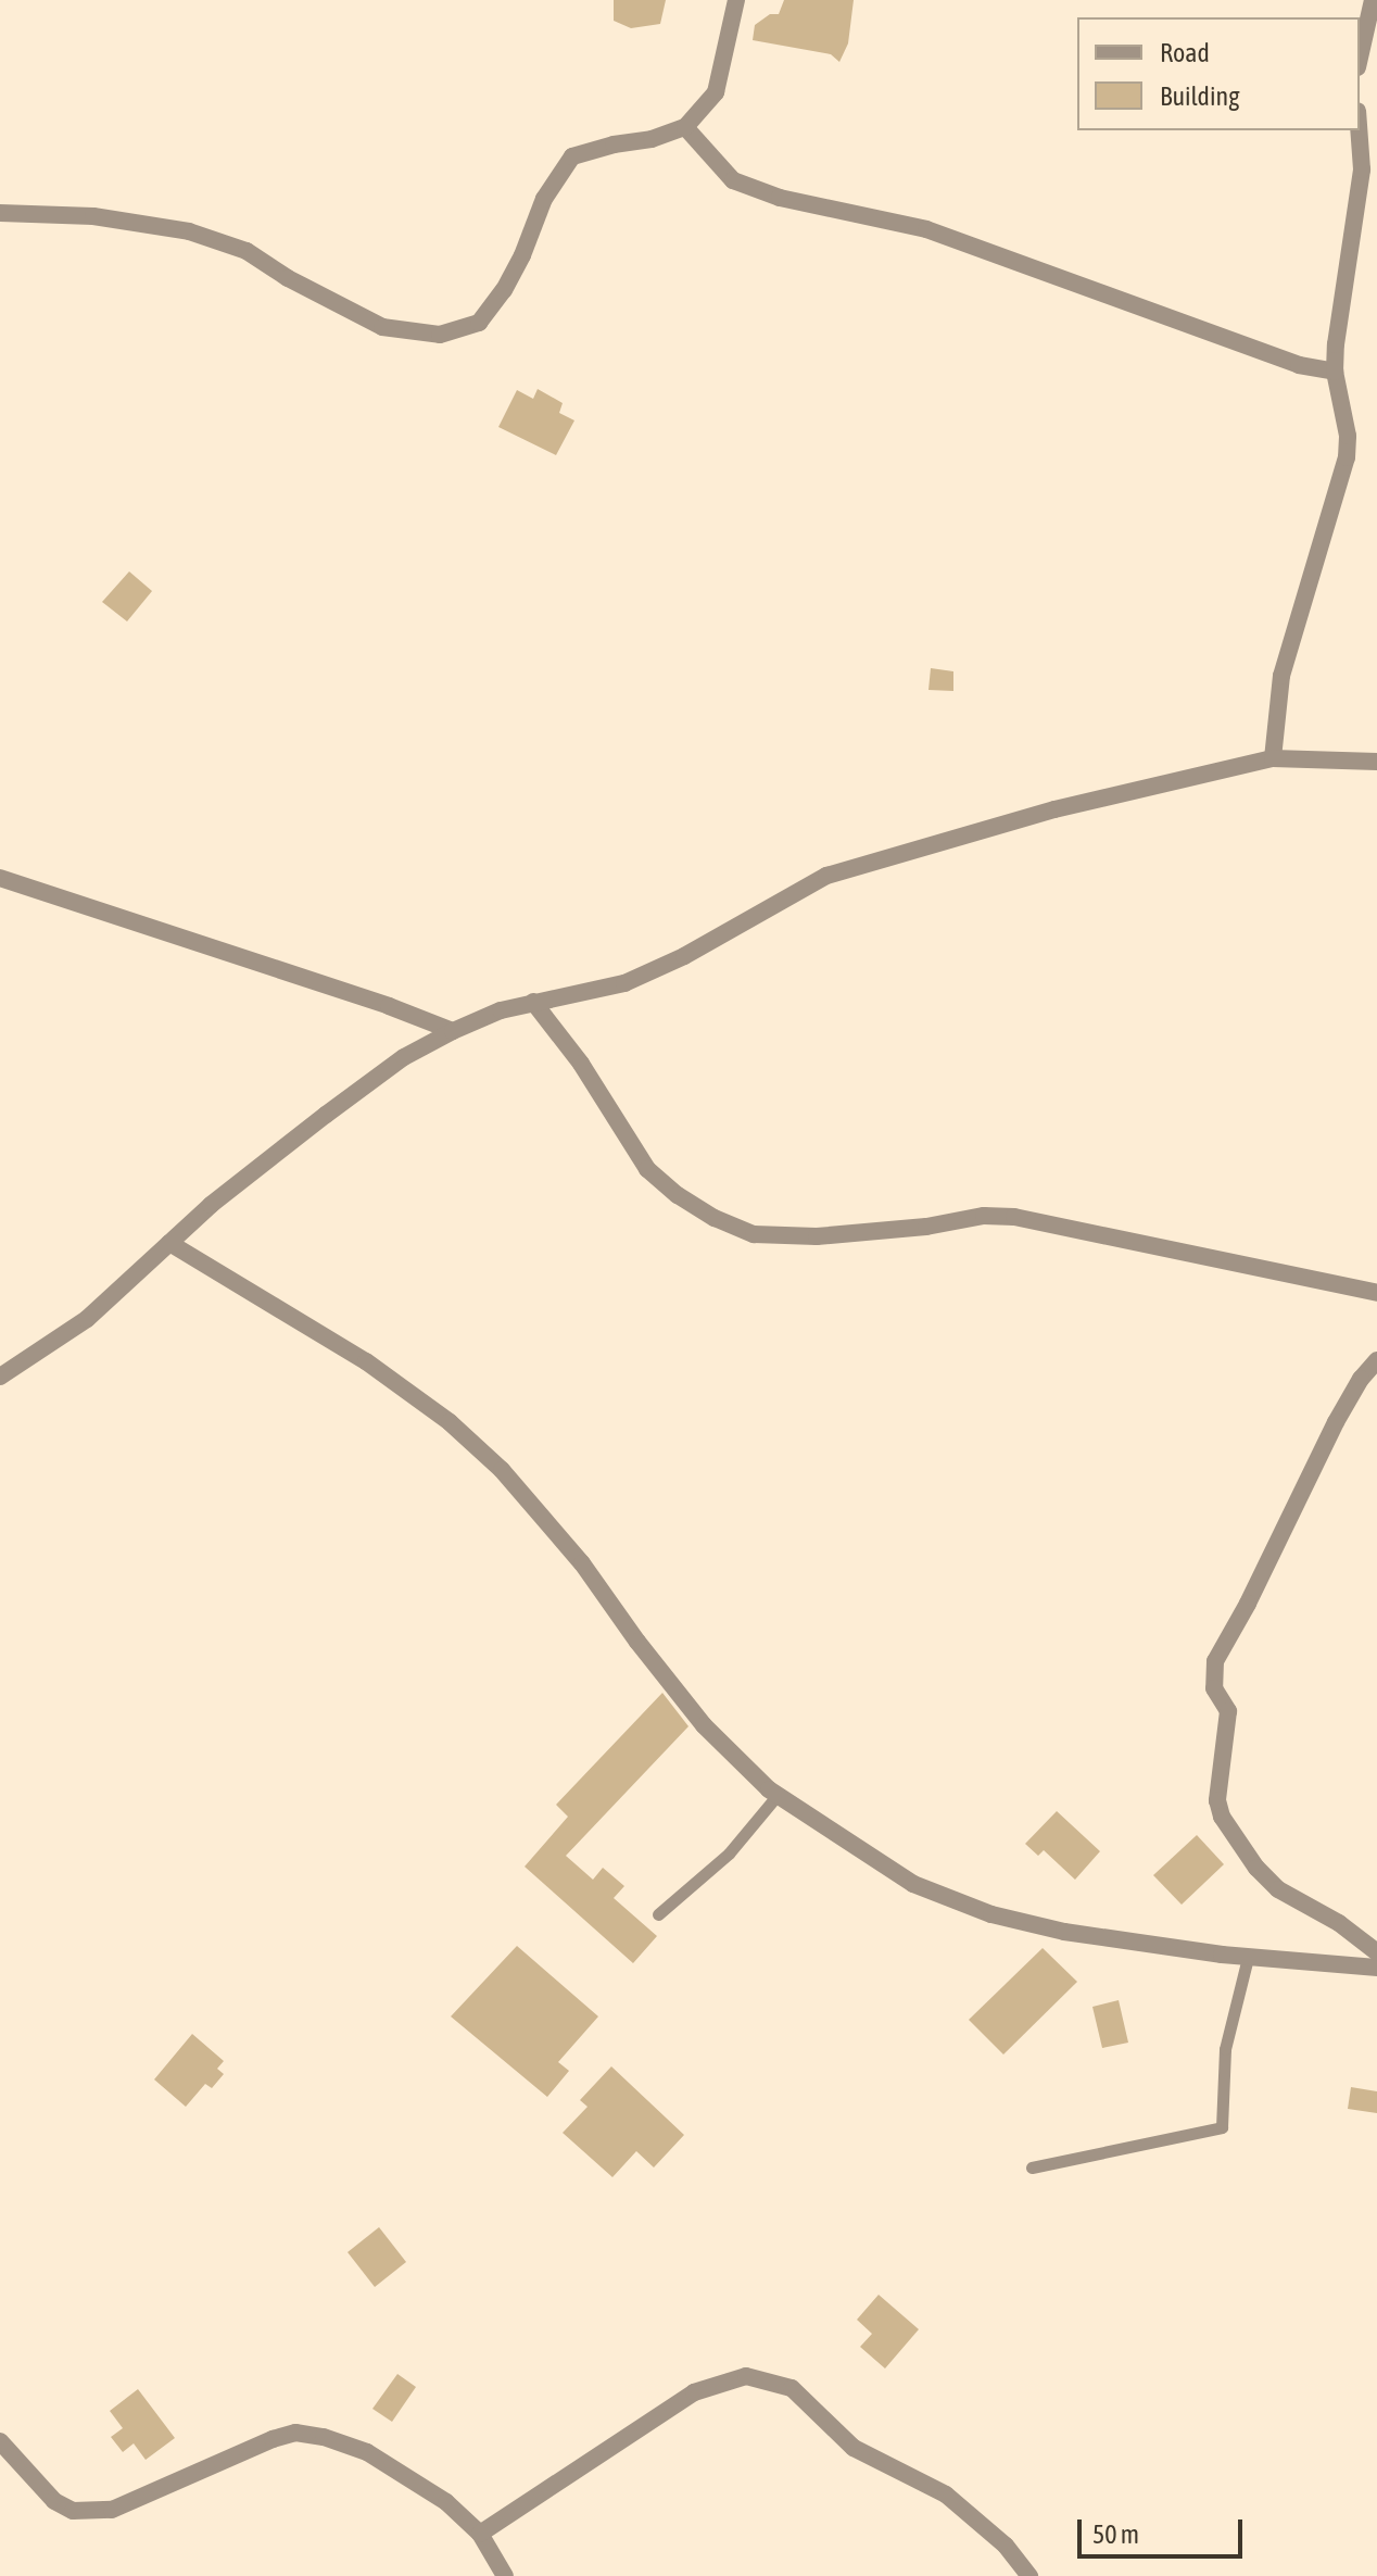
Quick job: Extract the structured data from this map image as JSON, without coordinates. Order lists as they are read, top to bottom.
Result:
{
  "legend": ["Road", "Building"],
  "scale_bar": "50 m"
}
